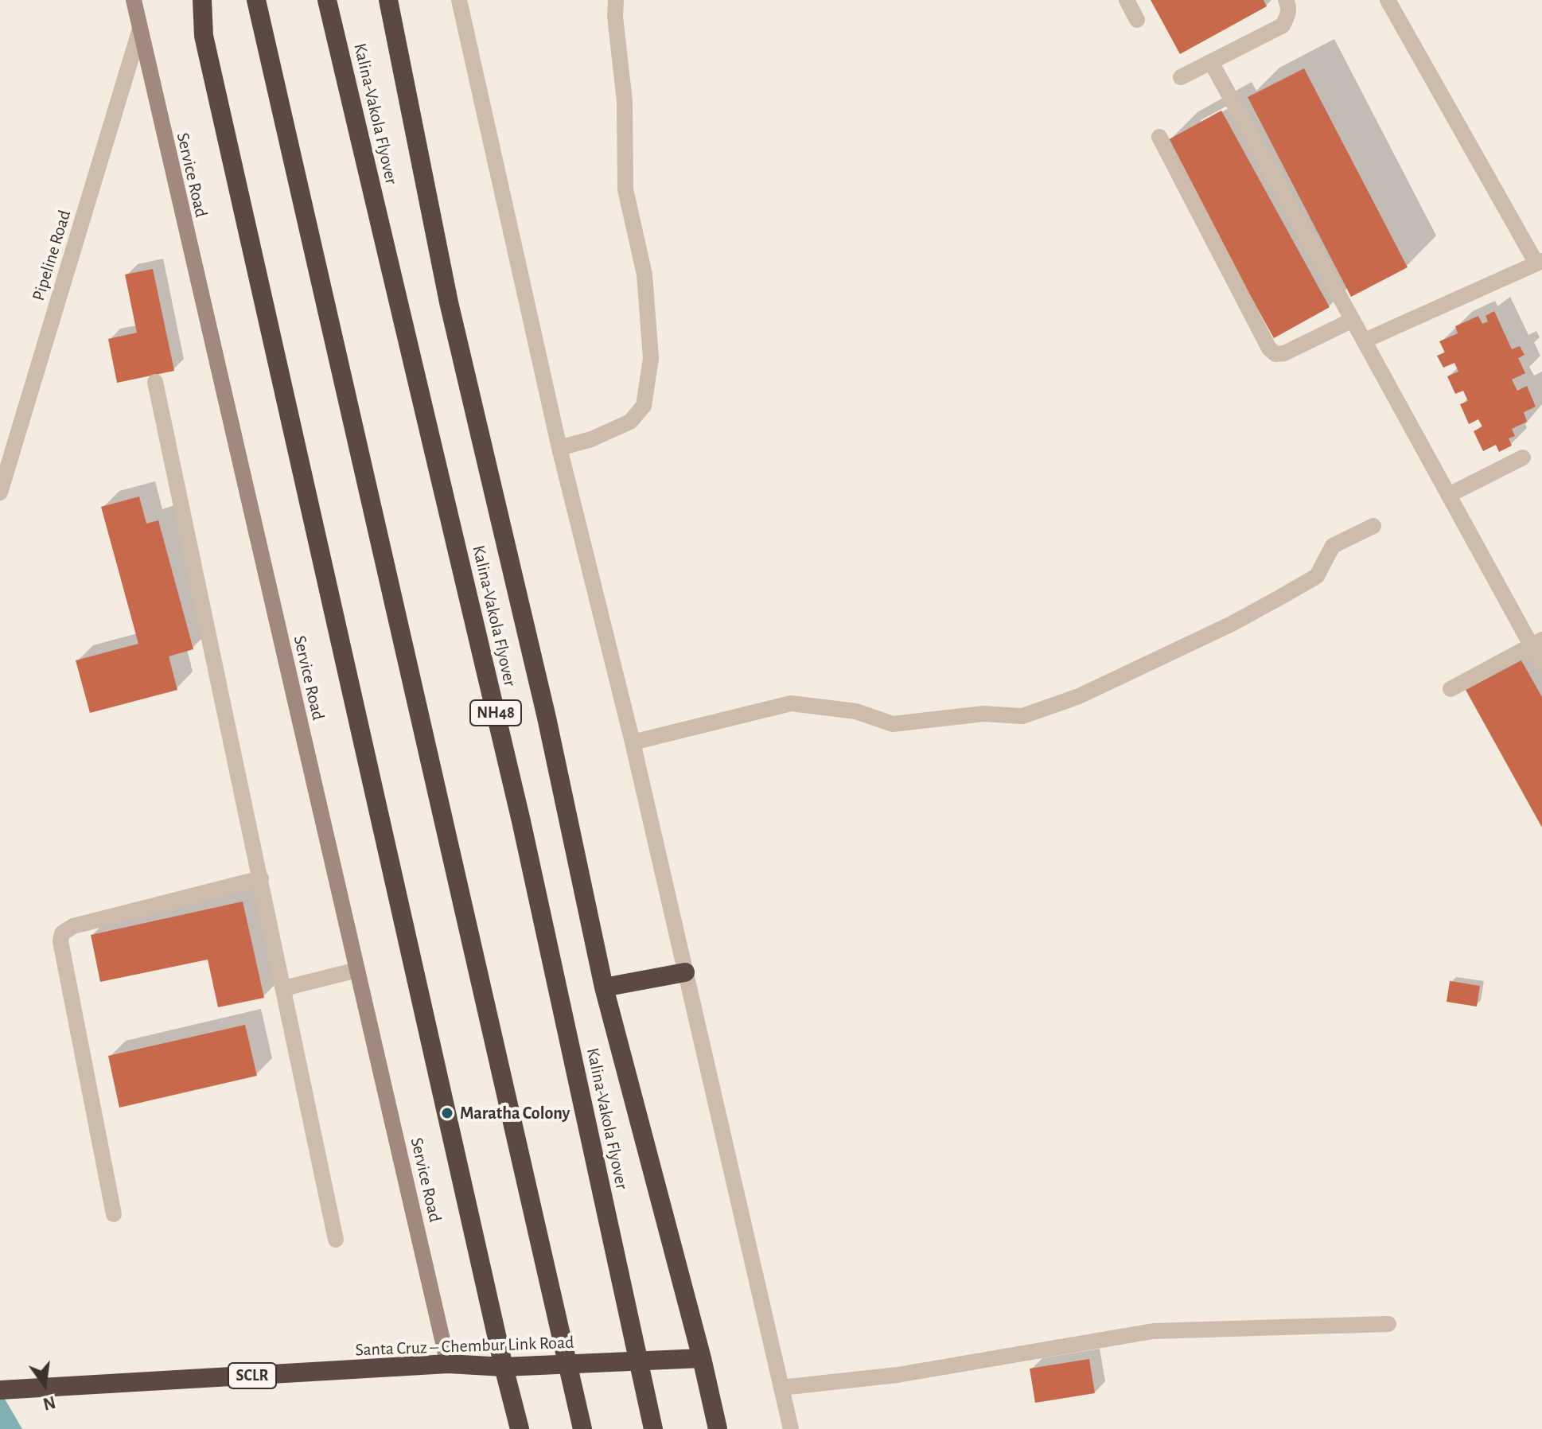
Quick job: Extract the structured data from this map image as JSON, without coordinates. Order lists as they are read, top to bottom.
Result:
{
  "streets": {
    "highway": [
      "Kalina-Vakola Flyover",
      "NH48",
      "Santa Cruz – Chembur Link Road",
      "SCLR"
    ],
    "street": ["Service Road", "Pipeline Road"]
  },
  "crossings": [
    ["Service Road", "Pipeline Road"],
    ["Service Road", "Santa Cruz – Chembur Link Road"]
  ],
  "places": ["Maratha Colony"],
  "north": "bottom"
}
